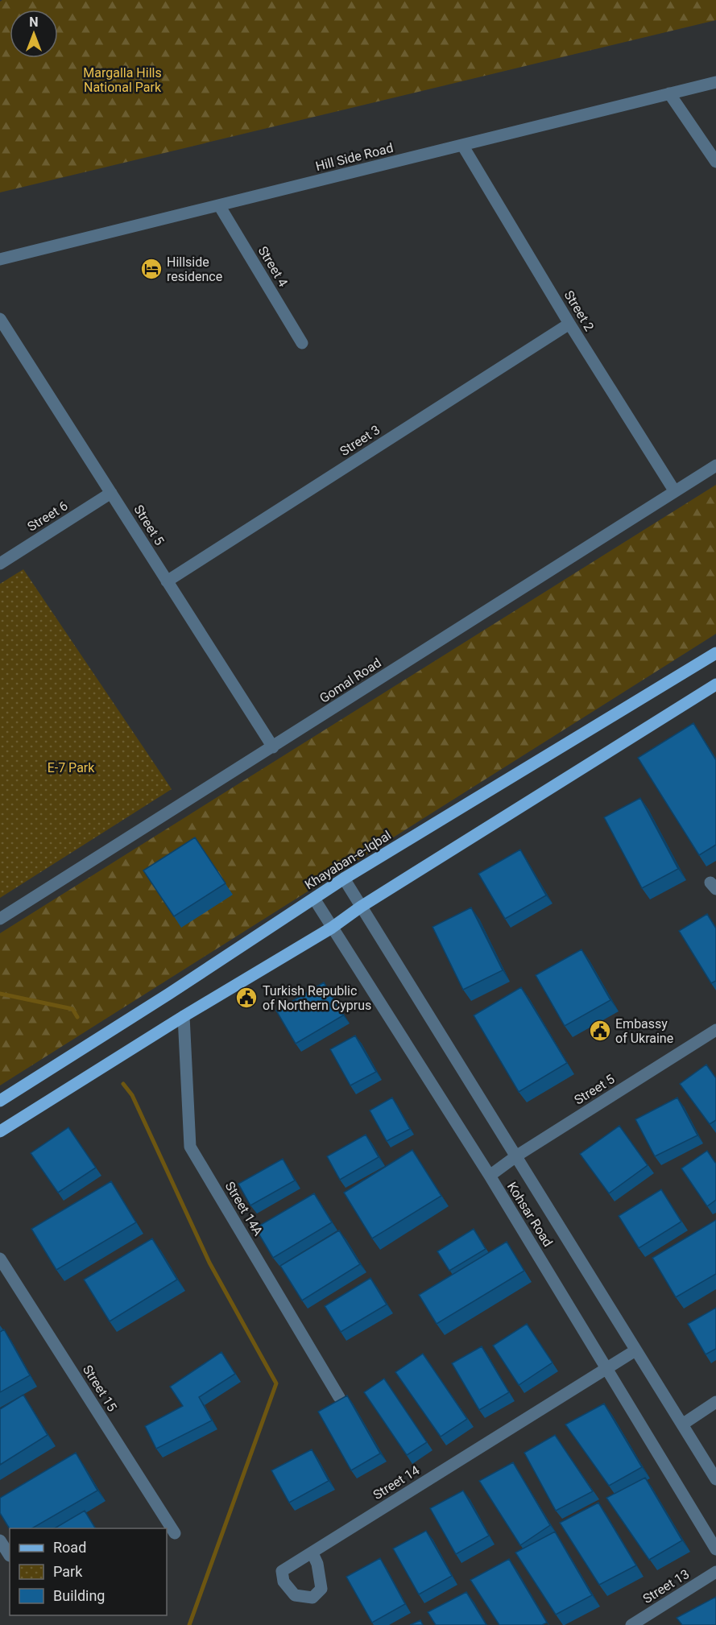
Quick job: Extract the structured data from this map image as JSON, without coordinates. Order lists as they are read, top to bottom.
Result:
{
  "streets": {
    "main road": ["Khayaban-e-Iqbal"],
    "street": [
      "Hill Side Road",
      "Street 4",
      "Street 2",
      "Street 3",
      "Street 6",
      "Street 5",
      "Gomal Road",
      "Street 14A",
      "Kohsar Road",
      "Street 15",
      "Street 14",
      "Street 13"
    ]
  },
  "crossings": [
    ["Hill Side Road", "Street 4"],
    ["Hill Side Road", "Street 2"],
    ["Street 2", "Street 3"],
    ["Street 2", "Gomal Road"],
    ["Street 3", "Street 5"],
    ["Street 6", "Street 5"],
    ["Street 5", "Gomal Road"],
    ["Street 5", "Kohsar Road"],
    ["Khayaban-e-Iqbal", "Kohsar Road"],
    ["Kohsar Road", "Street 14"]
  ],
  "parks": ["Margalla Hills National Park", "E-7 Park"],
  "places": {
    "hotel": ["Hillside residence"],
    "public building": ["Turkish Republic of Northern Cyprus", "Embassy of Ukraine"]
  },
  "legend": ["Road", "Park", "Building"],
  "north": "top"
}
